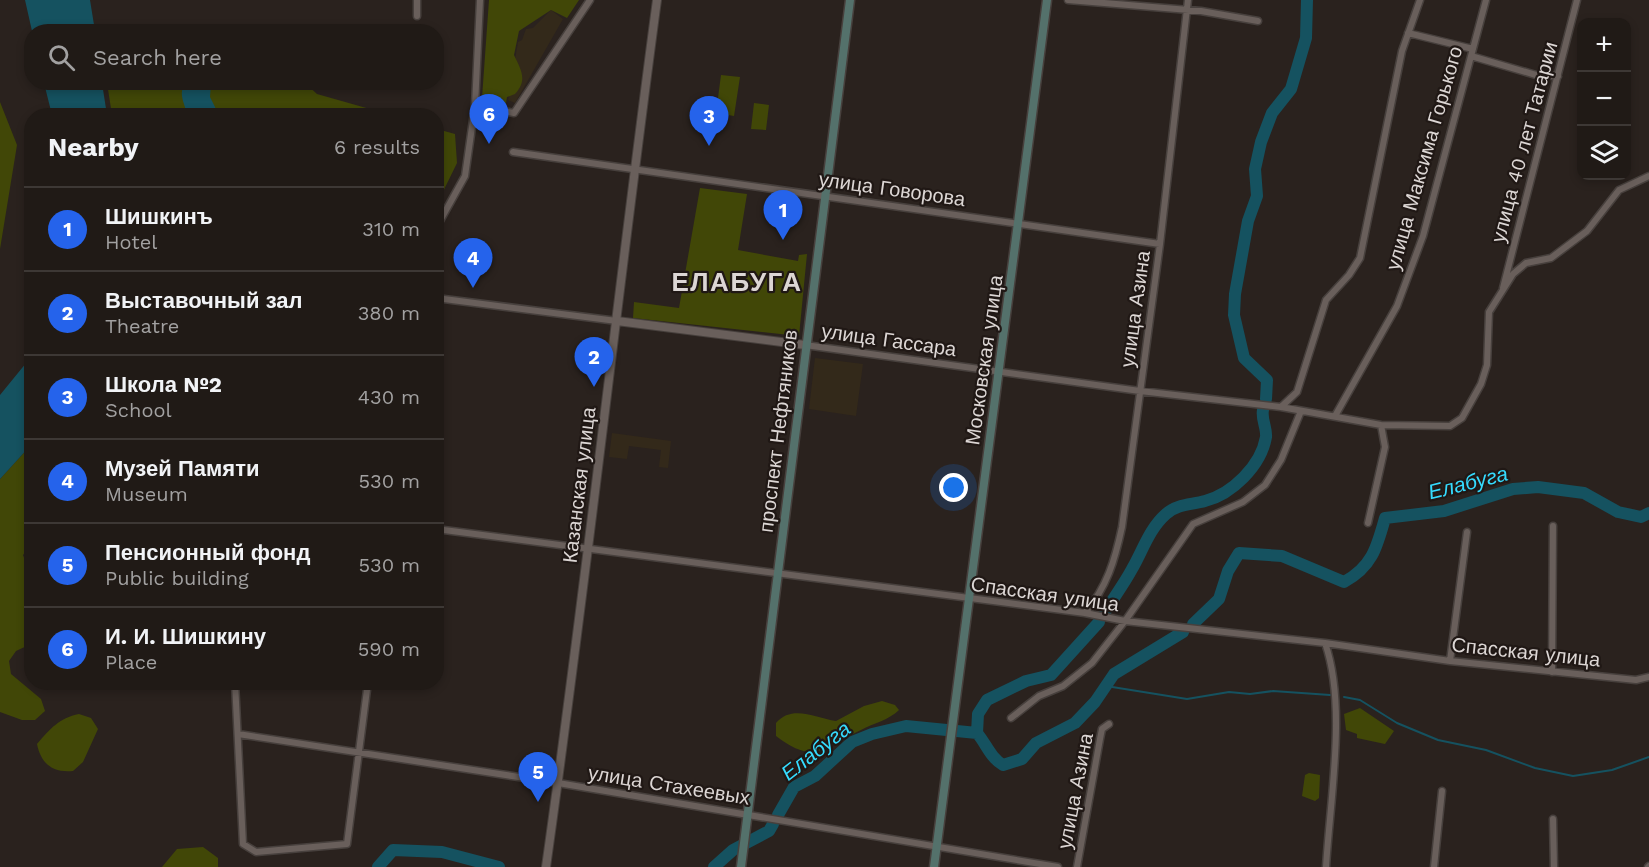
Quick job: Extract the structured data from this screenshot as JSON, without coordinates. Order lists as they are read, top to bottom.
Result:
{
  "streets": {
    "main road": ["Московская улица", "проспект Нефтяников"],
    "street": [
      "улица 40 лет Татарии",
      "улица Максима Горького",
      "улица Говорова",
      "улица Азина",
      "улица Гассара",
      "Казанская улица",
      "Спасская улица",
      "улица Стахеевых"
    ]
  },
  "crossings": [
    ["улица 40 лет Татарии", "улица Гассара"],
    ["улица Максима Горького", "улица Гассара"],
    ["улица Говорова", "улица Азина"],
    ["улица Говорова", "Московская улица"],
    ["улица Говорова", "проспект Нефтяников"],
    ["улица Говорова", "Казанская улица"],
    ["улица Азина", "улица Гассара"],
    ["улица Азина", "Спасская улица"],
    ["улица Гассара", "Московская улица"],
    ["улица Гассара", "проспект Нефтяников"],
    ["улица Гассара", "Казанская улица"],
    ["Московская улица", "Спасская улица"],
    ["Московская улица", "улица Стахеевых"],
    ["проспект Нефтяников", "Спасская улица"],
    ["проспект Нефтяников", "улица Стахеевых"],
    ["Казанская улица", "Спасская улица"],
    ["Казанская улица", "улица Стахеевых"]
  ],
  "districts": ["ЕЛАБУГА"],
  "water": ["Елабуга"],
  "page": {
    "map_buttons": ["+", "−"],
    "search": "Search here",
    "pins": [
      "6",
      "3",
      "1",
      "4",
      "2",
      "5"
    ],
    "heading": ["Nearby", "6 results"],
    "list": [
      {
        "mark": "1",
        "name": "Шишкинъ",
        "note": "Hotel",
        "value": "310 m"
      },
      {
        "mark": "2",
        "name": "Выставочный зал",
        "note": "Theatre",
        "value": "380 m"
      },
      {
        "mark": "3",
        "name": "Школа №2",
        "note": "School",
        "value": "430 m"
      },
      {
        "mark": "4",
        "name": "Музей Памяти",
        "note": "Museum",
        "value": "530 m"
      },
      {
        "mark": "5",
        "name": "Пенсионный фонд",
        "note": "Public building",
        "value": "530 m"
      },
      {
        "mark": "6",
        "name": "И. И. Шишкину",
        "note": "Place",
        "value": "590 m"
      }
    ]
  }
}
